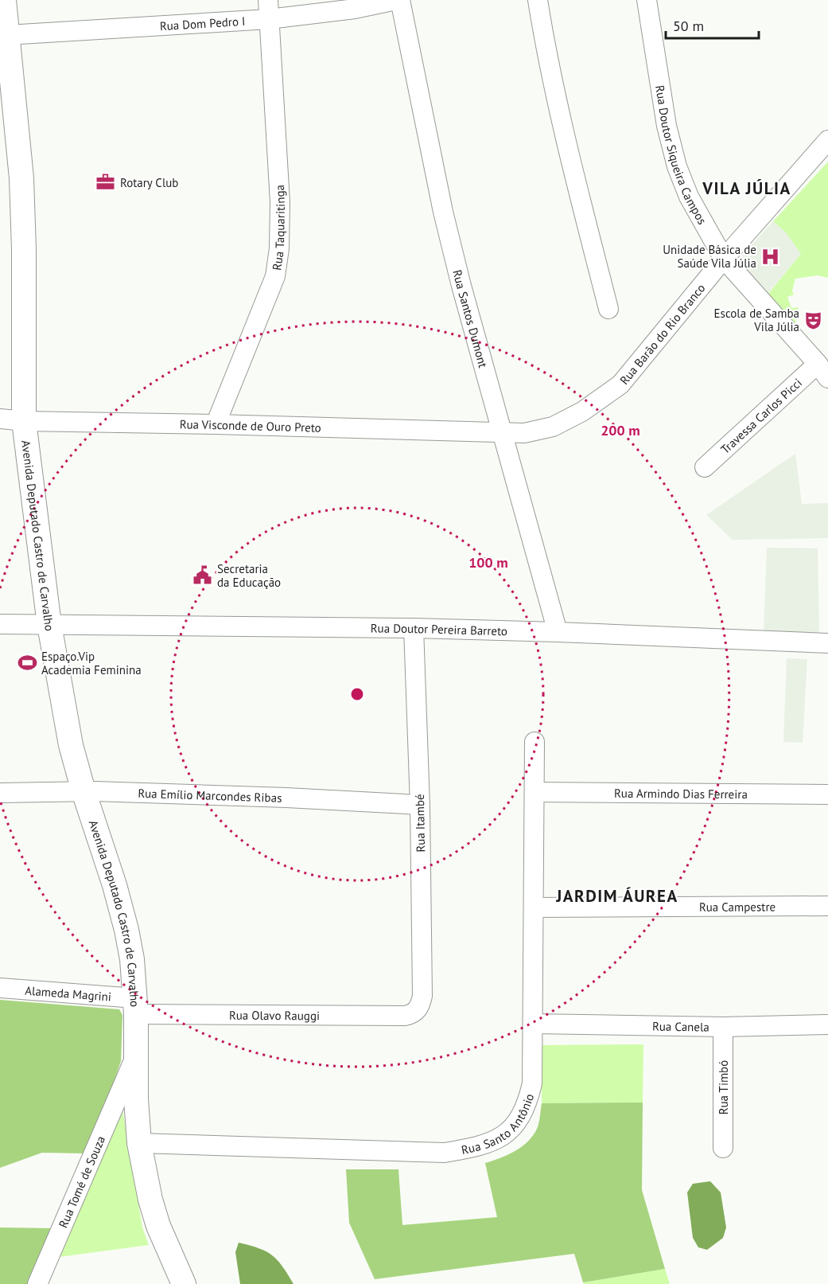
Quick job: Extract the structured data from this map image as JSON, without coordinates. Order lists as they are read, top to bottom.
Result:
{
  "streets": {
    "main road": ["Avenida Deputado Castro de Carvalho"],
    "street": [
      "Rua Dom Pedro I",
      "Rua Doutor Siqueira Campos",
      "Rua Taquaritinga",
      "Rua Santos Dumont",
      "Rua Barão do Rio Branco",
      "Travessa Carlos Picci",
      "Rua Visconde de Ouro Preto",
      "Rua Doutor Pereira Barreto",
      "Rua Armindo Dias Ferreira",
      "Rua Emílio Marcondes Ribas",
      "Rua Itambé",
      "Rua Campestre",
      "Alameda Magrini",
      "Rua Olavo Rauggi",
      "Rua Canela",
      "Rua Timbó",
      "Rua Santo Antônio",
      "Rua Tomé de Souza"
    ]
  },
  "crossings": [
    ["Rua Dom Pedro I", "Rua Taquaritinga"],
    ["Rua Dom Pedro I", "Avenida Deputado Castro de Carvalho"],
    ["Rua Doutor Siqueira Campos", "Rua Barão do Rio Branco"],
    ["Rua Doutor Siqueira Campos", "Travessa Carlos Picci"],
    ["Rua Taquaritinga", "Rua Visconde de Ouro Preto"],
    ["Rua Santos Dumont", "Rua Barão do Rio Branco"],
    ["Rua Santos Dumont", "Rua Visconde de Ouro Preto"],
    ["Rua Santos Dumont", "Rua Doutor Pereira Barreto"],
    ["Rua Barão do Rio Branco", "Rua Visconde de Ouro Preto"],
    ["Rua Visconde de Ouro Preto", "Avenida Deputado Castro de Carvalho"],
    ["Avenida Deputado Castro de Carvalho", "Rua Doutor Pereira Barreto"],
    ["Avenida Deputado Castro de Carvalho", "Rua Emílio Marcondes Ribas"],
    ["Avenida Deputado Castro de Carvalho", "Alameda Magrini"],
    ["Avenida Deputado Castro de Carvalho", "Rua Olavo Rauggi"],
    ["Avenida Deputado Castro de Carvalho", "Rua Santo Antônio"],
    ["Avenida Deputado Castro de Carvalho", "Rua Tomé de Souza"],
    ["Rua Doutor Pereira Barreto", "Rua Itambé"],
    ["Rua Armindo Dias Ferreira", "Rua Santo Antônio"],
    ["Rua Emílio Marcondes Ribas", "Rua Itambé"],
    ["Rua Itambé", "Rua Olavo Rauggi"],
    ["Rua Campestre", "Rua Santo Antônio"],
    ["Alameda Magrini", "Rua Olavo Rauggi"],
    ["Rua Canela", "Rua Timbó"],
    ["Rua Canela", "Rua Santo Antônio"]
  ],
  "districts": ["VILA JÚLIA", "JARDIM ÁUREA"],
  "places": {
    "office": ["Rotary Club"],
    "hospital": ["Unidade Básica de Saúde Vila Júlia"],
    "theatre": ["Escola de Samba Vila Júlia"],
    "public building": ["Secretaria da Educação"],
    "sports": ["Espaço.Vip Academia Feminina"]
  },
  "scale_bar": "50 m",
  "rings": ["200 m", "100 m"]
}
